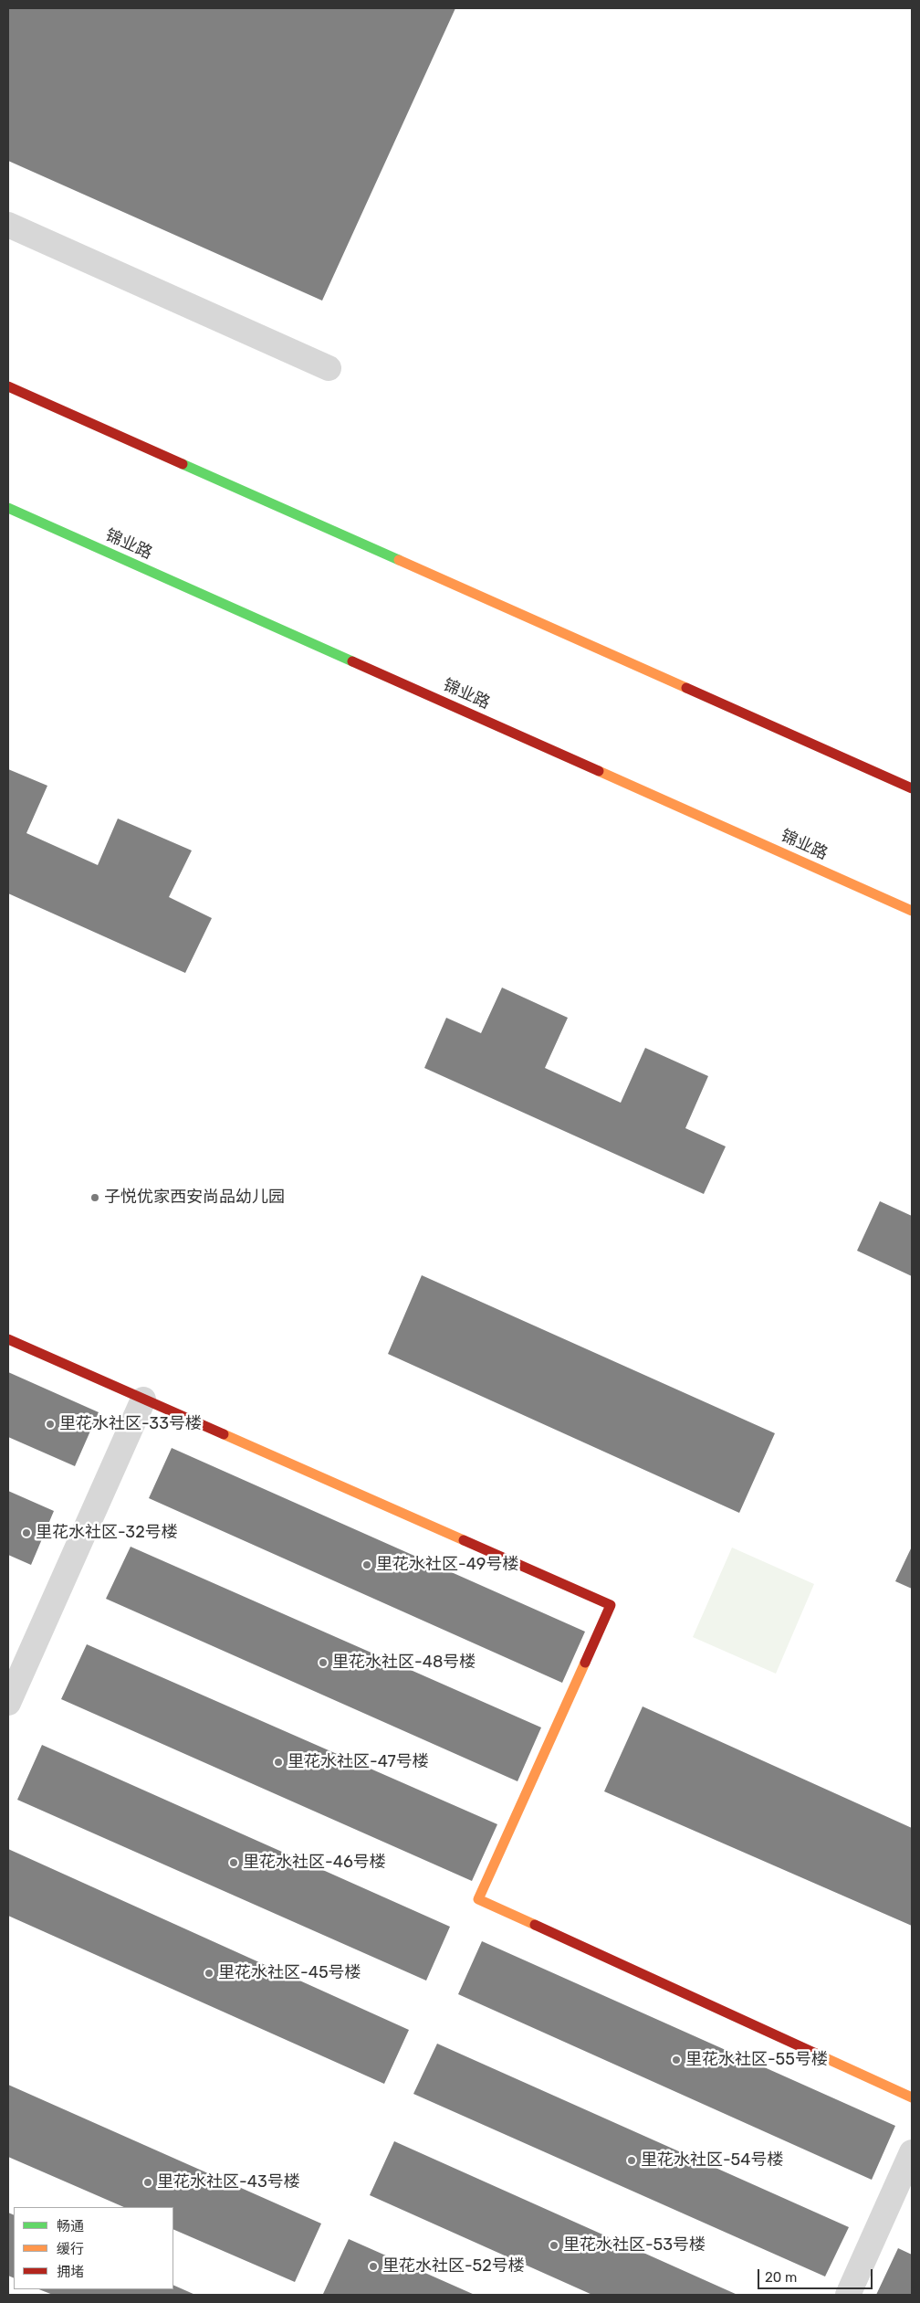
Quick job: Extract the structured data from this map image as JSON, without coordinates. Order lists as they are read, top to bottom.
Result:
{
  "streets": {
    "main road": ["锦业路"]
  },
  "places": [
    "子悦优家西安尚品幼儿园",
    "里花水社区-33号楼",
    "里花水社区-32号楼",
    "里花水社区-49号楼",
    "里花水社区-48号楼",
    "里花水社区-47号楼",
    "里花水社区-46号楼",
    "里花水社区-45号楼",
    "里花水社区-55号楼",
    "里花水社区-54号楼",
    "里花水社区-43号楼",
    "里花水社区-53号楼",
    "里花水社区-52号楼"
  ],
  "legend": ["畅通", "缓行", "拥堵"],
  "scale_bar": "20 m"
}
